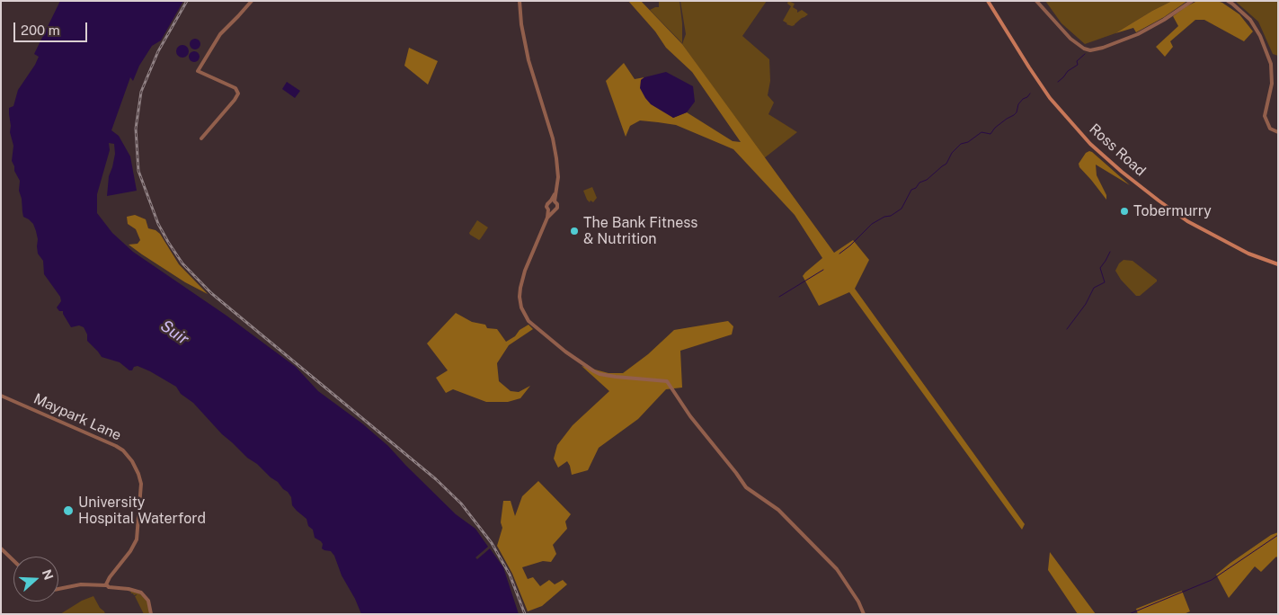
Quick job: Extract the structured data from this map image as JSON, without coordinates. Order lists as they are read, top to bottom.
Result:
{
  "streets": {
    "main road": ["Ross Road"],
    "street": ["Maypark Lane"]
  },
  "water": ["Suir"],
  "places": ["Tobermurry", "The Bank Fitness & Nutrition", "University Hospital Waterford"],
  "scale_bar": "200 m",
  "north": "right"
}
